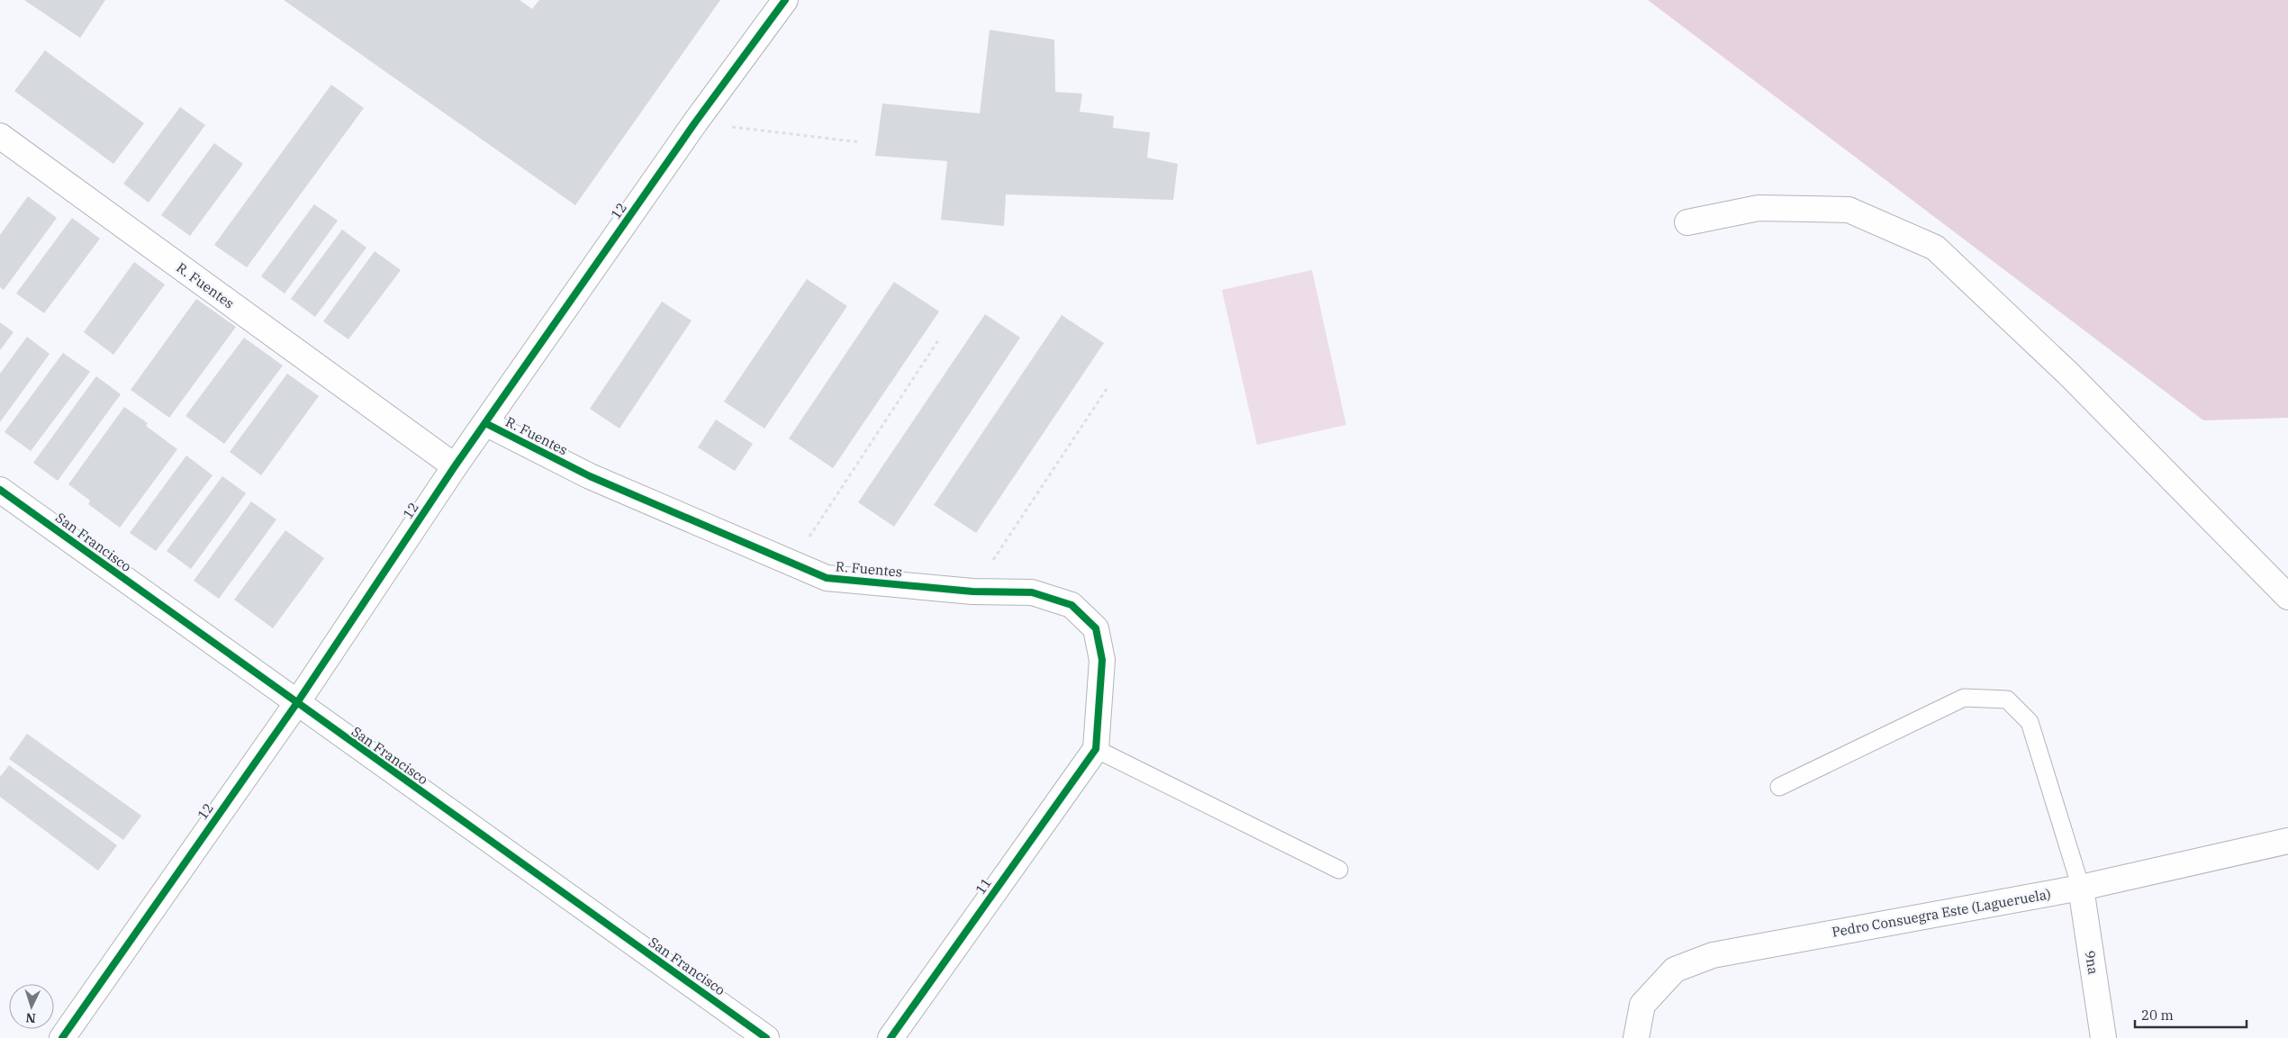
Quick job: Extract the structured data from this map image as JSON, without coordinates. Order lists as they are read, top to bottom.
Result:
{
  "streets": {
    "street": [
      "12",
      "R. Fuentes",
      "San Francisco",
      "11",
      "Pedro Consuegra Este (Lagueruela)",
      "9na"
    ]
  },
  "crossings": [
    ["12", "R. Fuentes"],
    ["12", "San Francisco"],
    ["R. Fuentes", "11"],
    ["Pedro Consuegra Este (Lagueruela)", "9na"]
  ],
  "scale_bar": "20 m",
  "north": "bottom"
}
